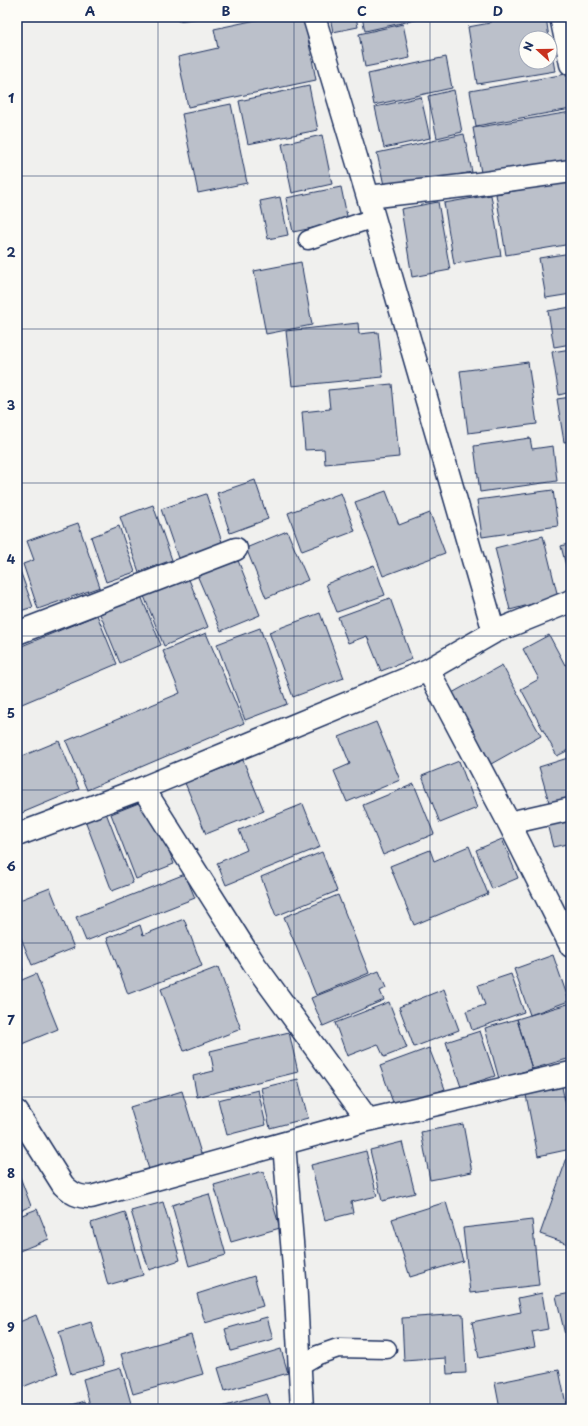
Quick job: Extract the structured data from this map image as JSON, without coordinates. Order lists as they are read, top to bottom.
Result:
{
  "north": "left",
  "grid": {
    "columns": [
      "A",
      "B",
      "C",
      "D"
    ],
    "rows": [
      "1",
      "2",
      "3",
      "4",
      "5",
      "6",
      "7",
      "8",
      "9"
    ]
  }
}
